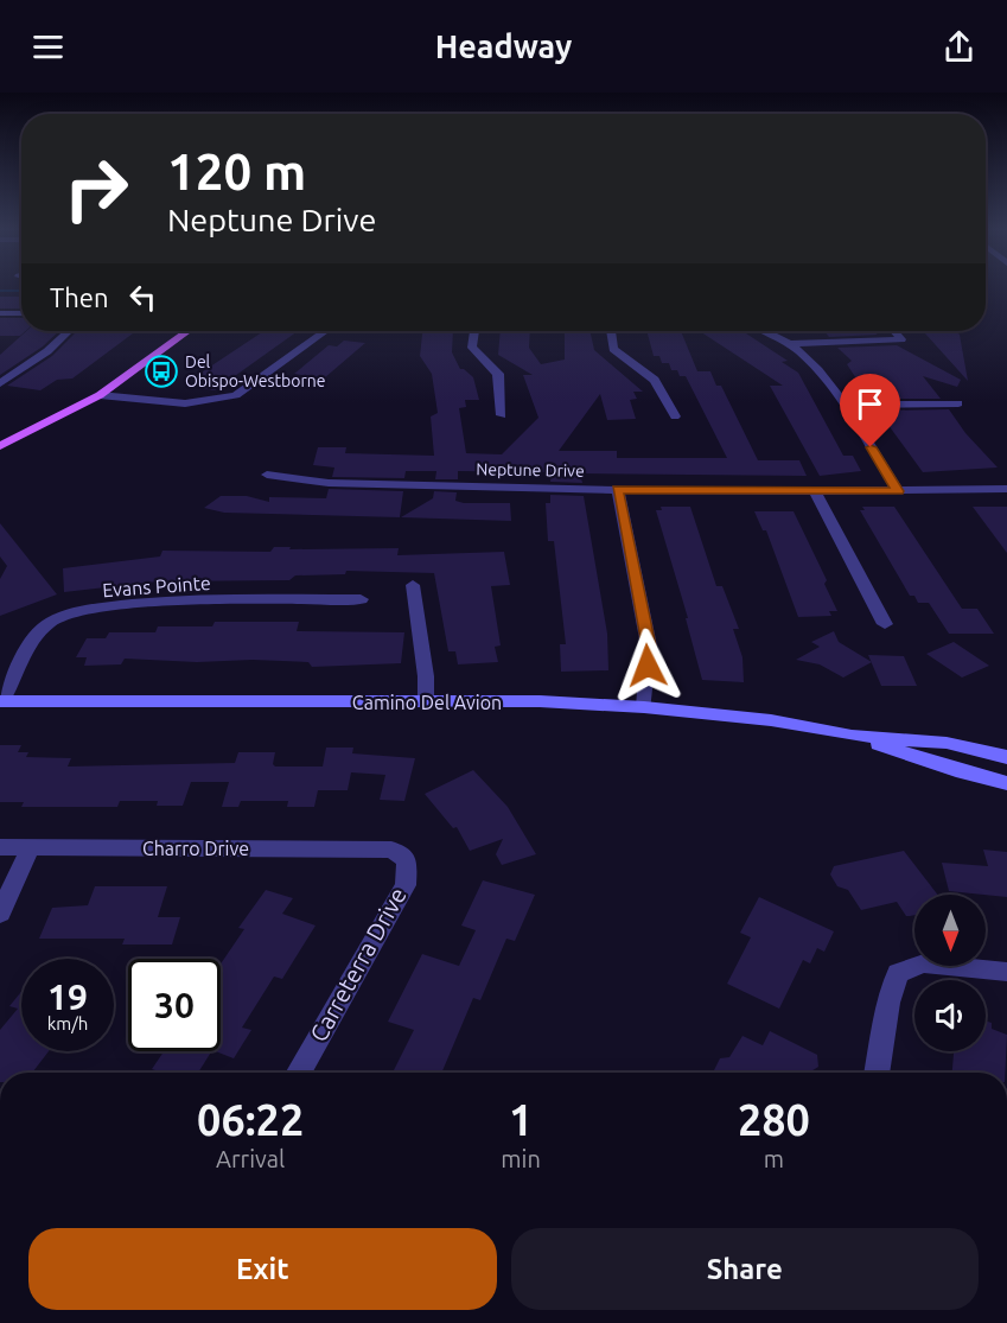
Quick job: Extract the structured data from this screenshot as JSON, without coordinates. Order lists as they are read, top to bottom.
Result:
{
  "streets": {
    "main road": ["Camino Del Avion"],
    "street": [
      "Neptune Drive",
      "Evans Pointe",
      "Charro Drive",
      "Carreterra Drive"
    ]
  },
  "crossings": [
    ["Evans Pointe", "Camino Del Avion"],
    ["Charro Drive", "Carreterra Drive"]
  ],
  "places": {
    "bus stop": ["Del Obispo-Westborne"]
  },
  "north": "bottom",
  "page": {
    "header": "Headway",
    "turn": ["120 m", "Neptune Drive"],
    "then": "Then",
    "speed": "19 km/h",
    "limit": "30",
    "eta": [
      "06:22",
      "Arrival",
      "1",
      "min",
      "280",
      "m"
    ],
    "buttons": ["Exit", "Share"]
  }
}
